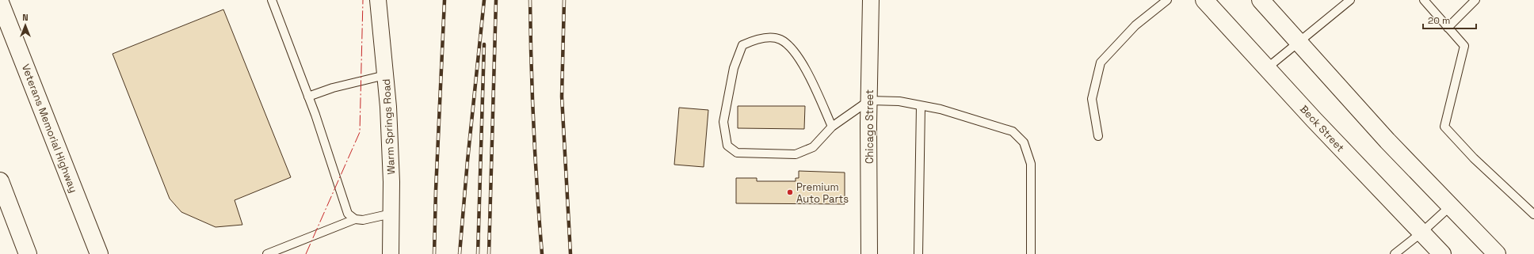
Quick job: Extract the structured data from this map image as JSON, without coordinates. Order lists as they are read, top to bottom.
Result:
{
  "streets": {
    "main road": ["Veterans Memorial Highway", "Beck Street"],
    "street": ["Warm Springs Road", "Chicago Street"]
  },
  "places": ["Premium Auto Parts"],
  "scale_bar": "20 m",
  "north": "top"
}
